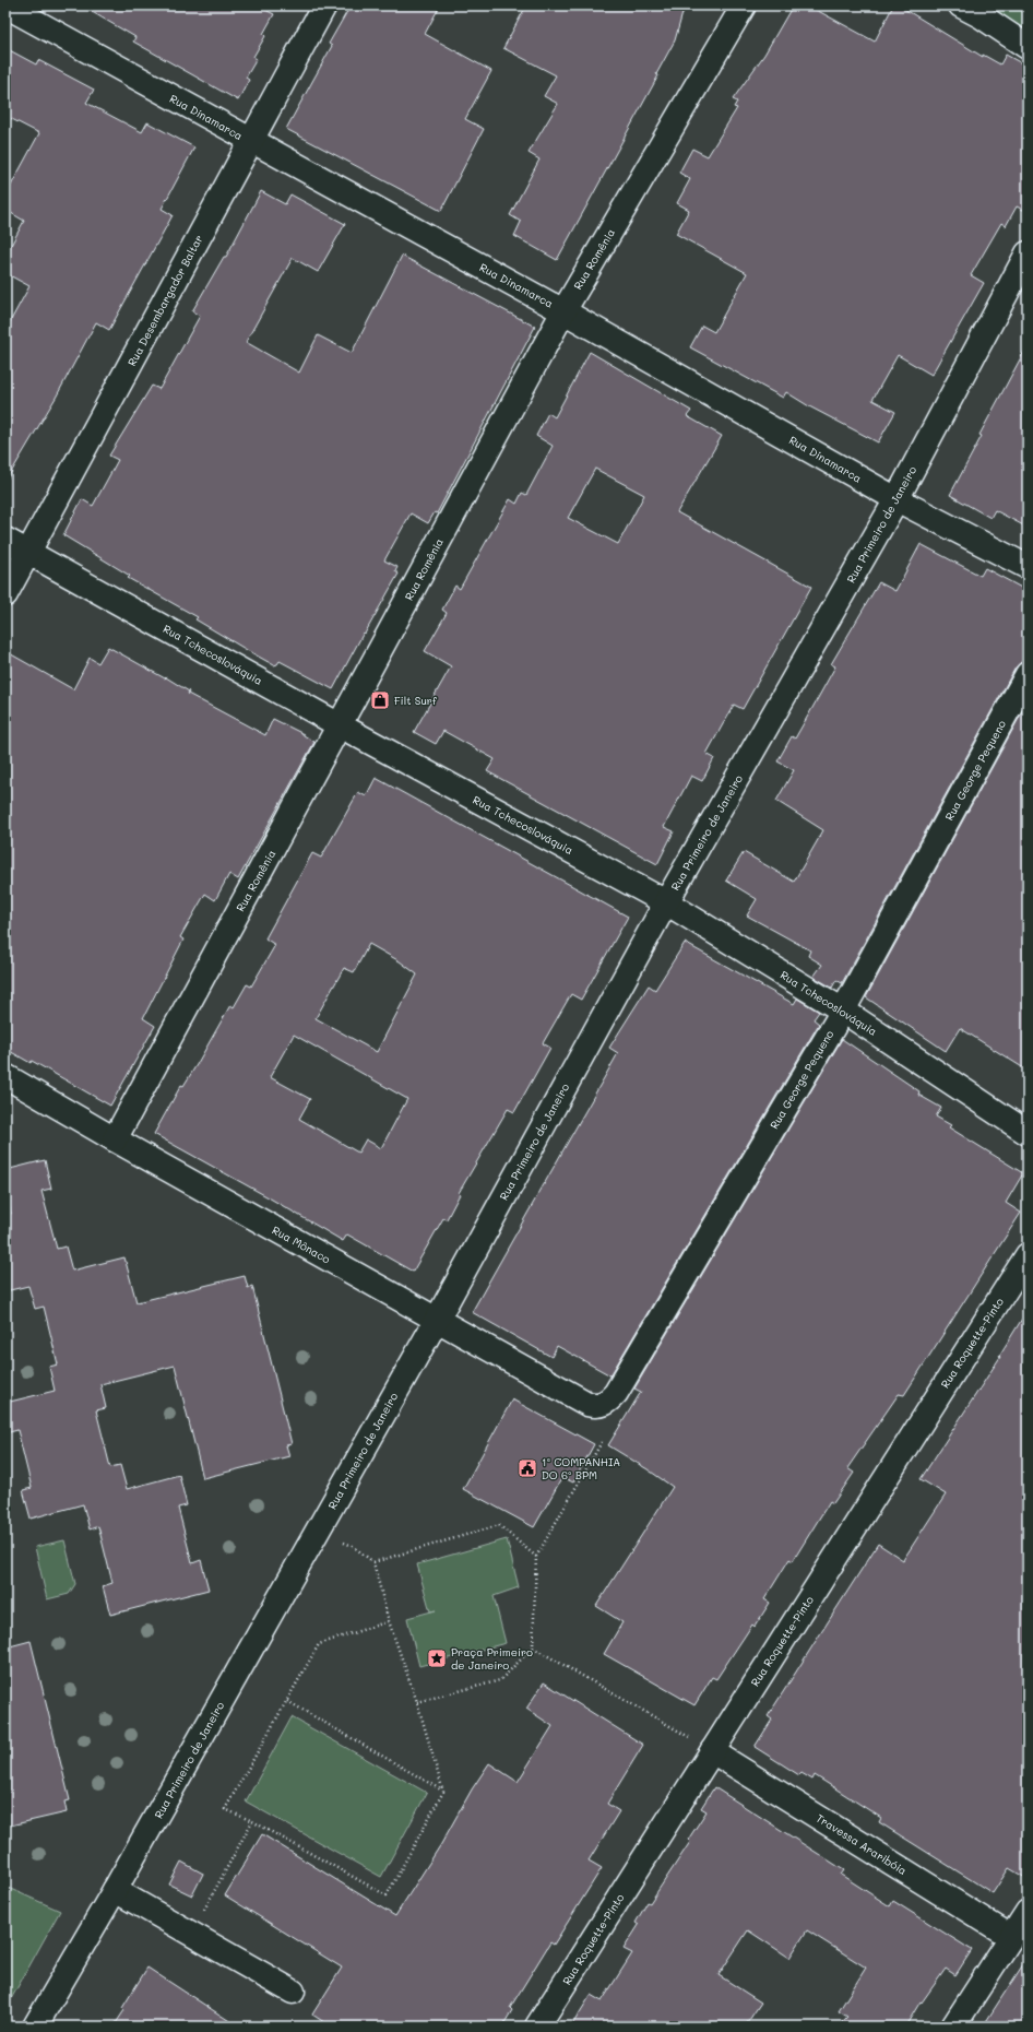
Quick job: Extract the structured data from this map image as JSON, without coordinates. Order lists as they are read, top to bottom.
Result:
{
  "streets": {
    "street": [
      "Rua Dinamarca",
      "Rua Romênia",
      "Rua Desembargador Baltar",
      "Rua Primeiro de Janeiro",
      "Rua Tchecoslováquia",
      "Rua George Pequeno",
      "Rua Mônaco",
      "Rua Roquette-Pinto",
      "Travessa Araribóia"
    ]
  },
  "crossings": [
    ["Rua Dinamarca", "Rua Romênia"],
    ["Rua Dinamarca", "Rua Desembargador Baltar"],
    ["Rua Dinamarca", "Rua Primeiro de Janeiro"],
    ["Rua Romênia", "Rua Tchecoslováquia"],
    ["Rua Romênia", "Rua Mônaco"],
    ["Rua Desembargador Baltar", "Rua Tchecoslováquia"],
    ["Rua Primeiro de Janeiro", "Rua Tchecoslováquia"],
    ["Rua Primeiro de Janeiro", "Rua Mônaco"],
    ["Rua Tchecoslováquia", "Rua George Pequeno"],
    ["Rua George Pequeno", "Rua Mônaco"],
    ["Rua Roquette-Pinto", "Travessa Araribóia"]
  ],
  "places": {
    "shop": ["Filt Surf"],
    "public building": ["1ª COMPANHIA DO 6º BPM"],
    "place": ["Praça Primeiro de Janeiro"]
  }
}
